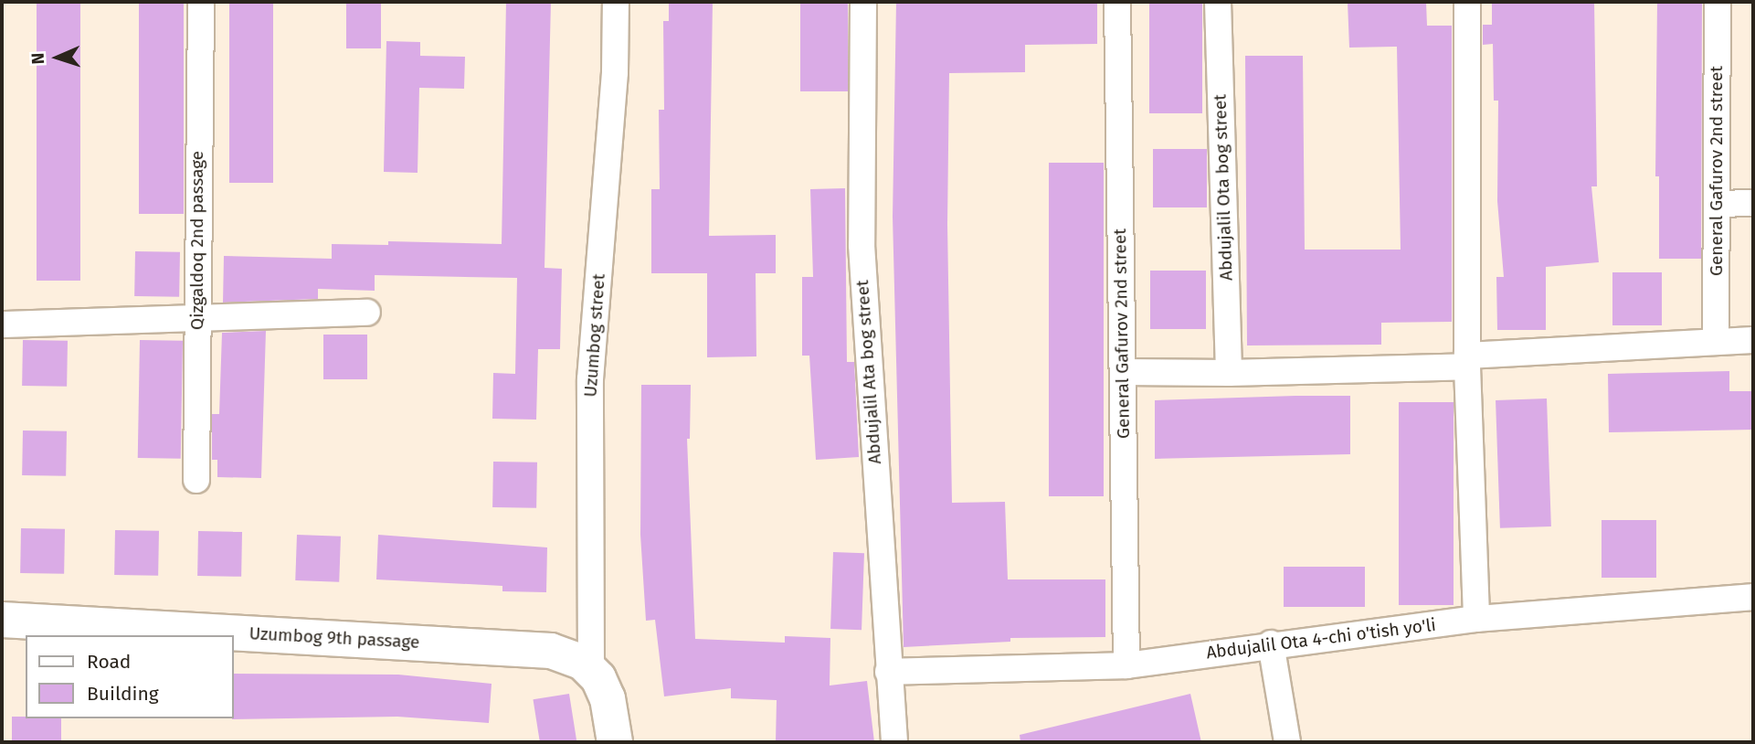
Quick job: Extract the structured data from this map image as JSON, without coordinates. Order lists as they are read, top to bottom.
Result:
{
  "streets": {
    "street": [
      "General Gafurov 2nd street",
      "Abdujalil Ota bog street",
      "Qizgaldoq 2nd passage",
      "Uzumbog street",
      "Abdujalil Ata bog street",
      "Uzumbog 9th passage",
      "Abdujalil Ota 4-chi o'tish yo'li"
    ]
  },
  "crossings": [
    ["General Gafurov 2nd street", "Abdujalil Ota 4-chi o'tish yo'li"],
    ["Uzumbog street", "Uzumbog 9th passage"],
    ["Abdujalil Ata bog street", "Abdujalil Ota 4-chi o'tish yo'li"]
  ],
  "legend": ["Road", "Building"],
  "north": "left"
}
